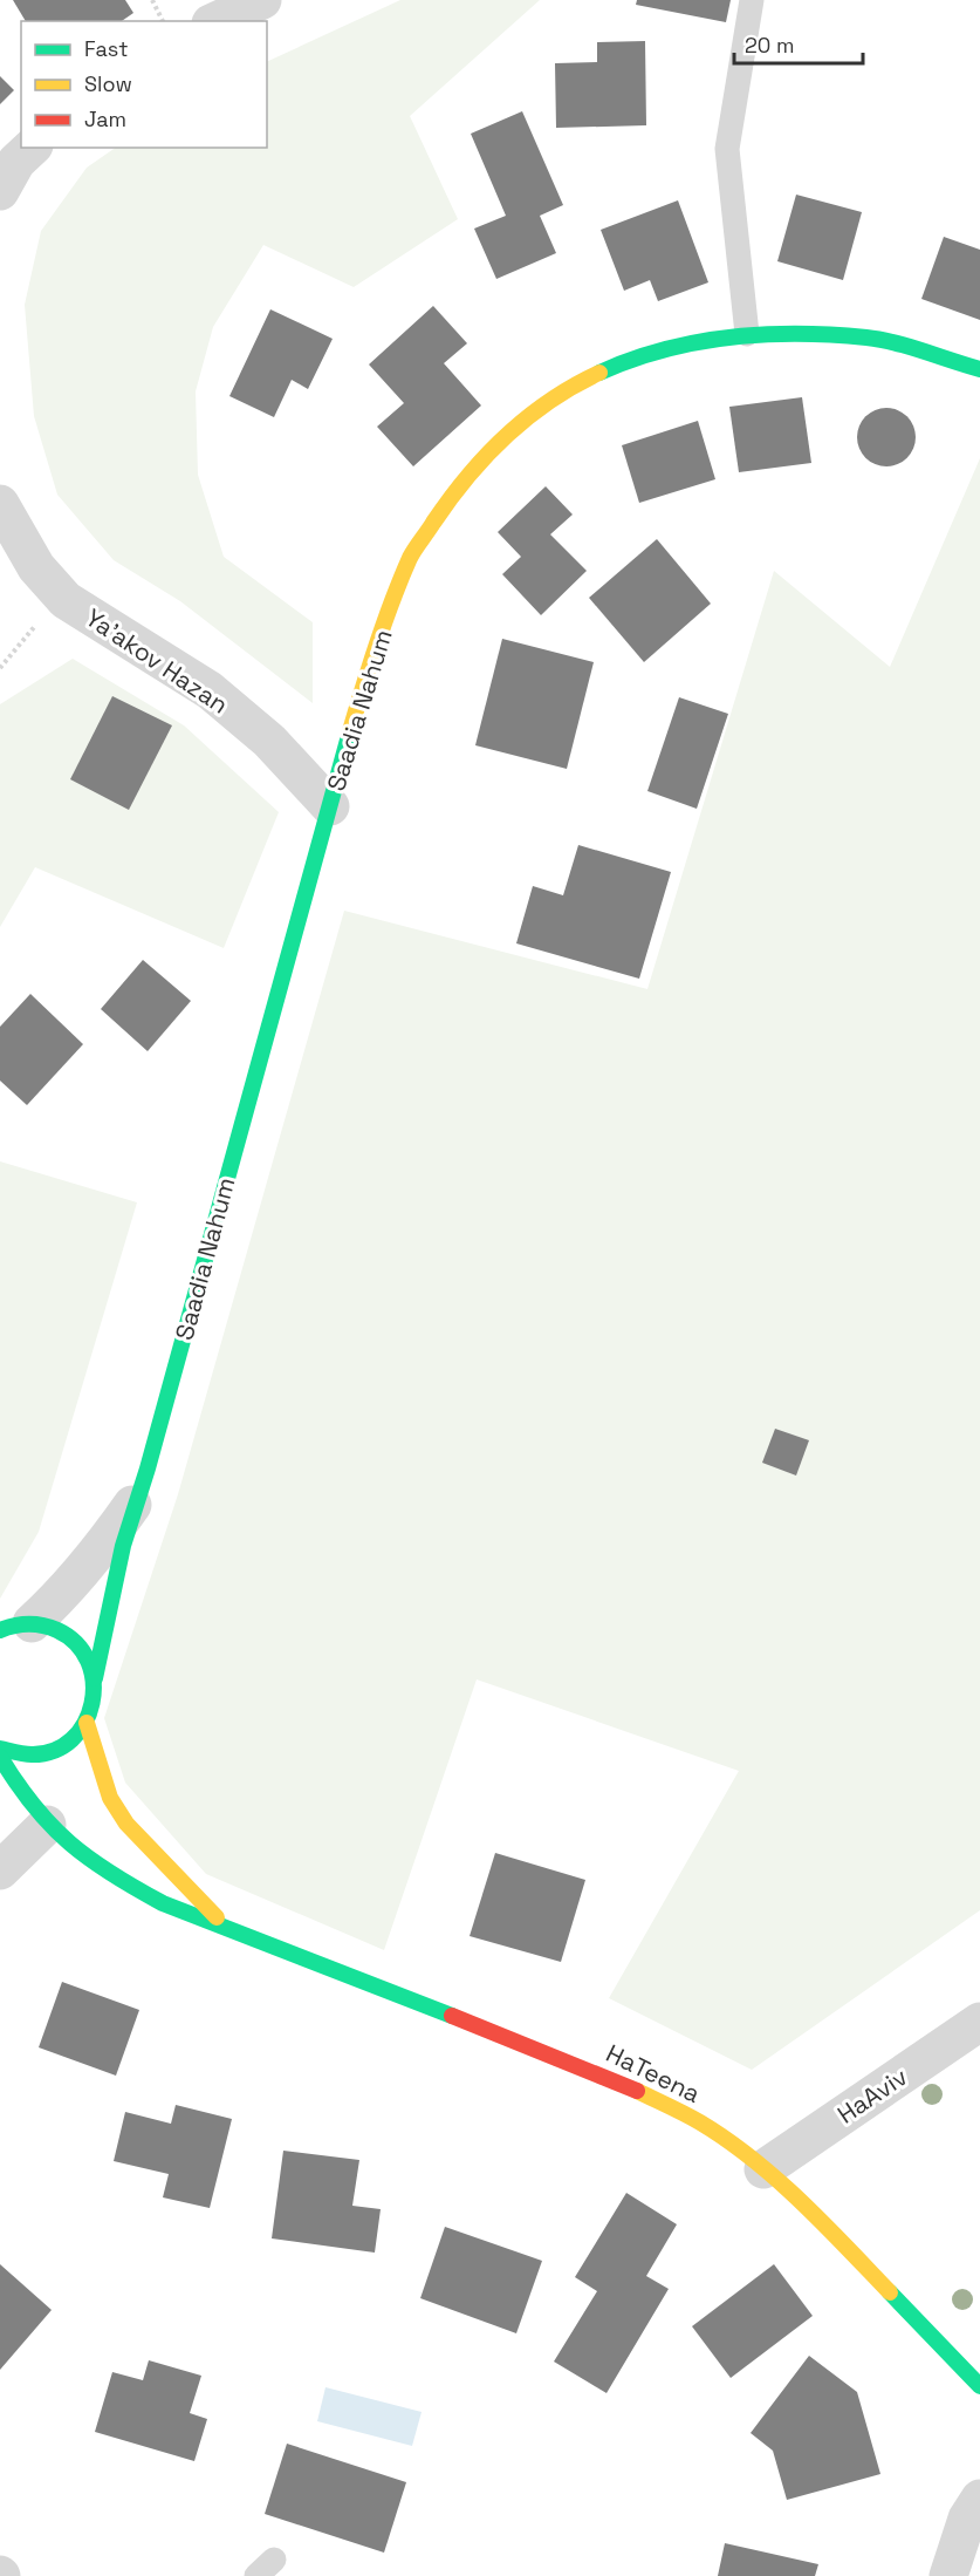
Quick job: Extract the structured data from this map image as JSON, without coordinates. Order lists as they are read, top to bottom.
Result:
{
  "streets": {
    "street": [
      "Ya'akov Hazan",
      "Saadia Nahum",
      "HaTeena",
      "HaAviv"
    ]
  },
  "crossings": [
    ["Ya'akov Hazan", "Saadia Nahum"],
    ["Saadia Nahum", "HaTeena"],
    ["HaTeena", "HaAviv"]
  ],
  "legend": ["Fast", "Slow", "Jam"],
  "scale_bar": "20 m"
}
